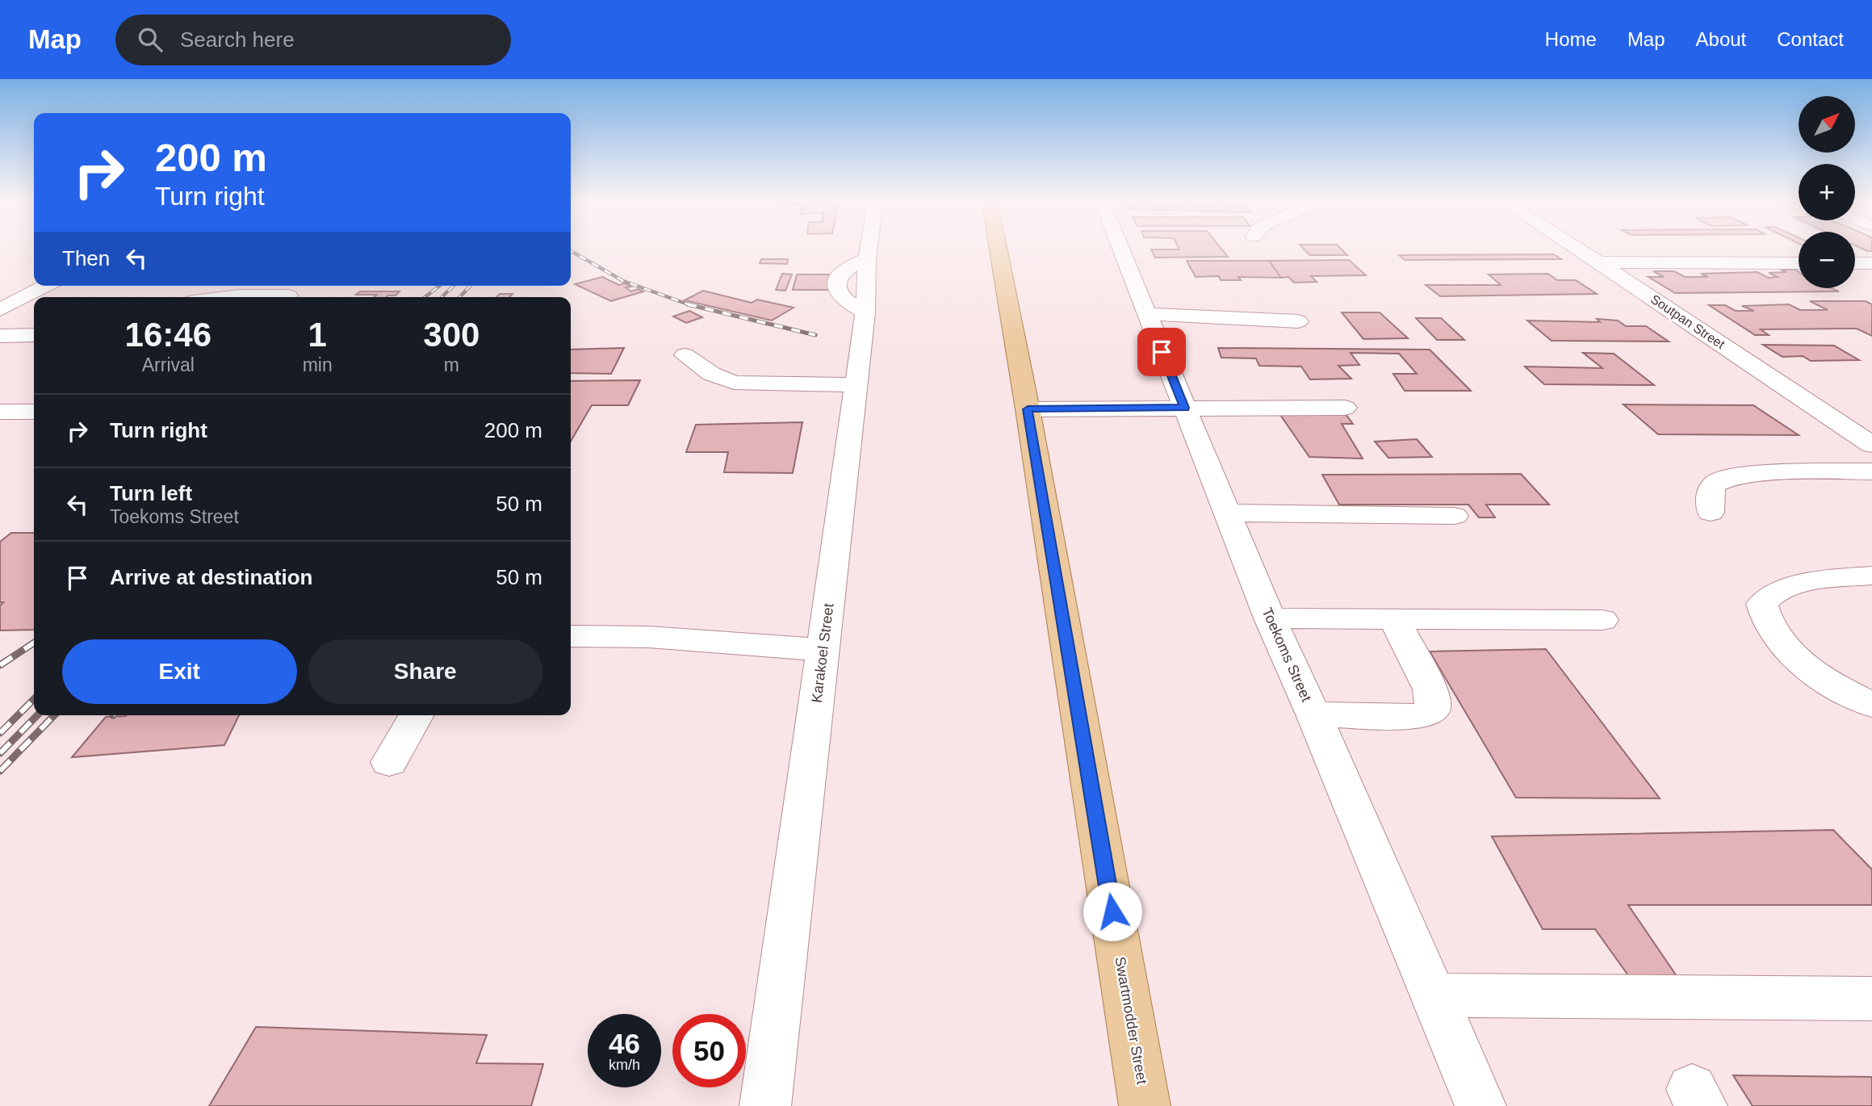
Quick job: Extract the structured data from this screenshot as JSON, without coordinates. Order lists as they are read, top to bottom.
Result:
{
  "streets": {
    "main road": ["Swartmodder Street"],
    "street": ["Soutpan Street", "Karakoel Street", "Toekoms Street"]
  },
  "north": "top right",
  "page": {
    "header": "Map",
    "search": "Search here",
    "nav": [
      "Home",
      "Map",
      "About",
      "Contact"
    ],
    "map_buttons": ["+", "−"],
    "turn": ["200 m", "Turn right"],
    "then": "Then",
    "eta": [
      "16:46",
      "Arrival",
      "1",
      "min",
      "300",
      "m"
    ],
    "list": [
      {
        "name": "Turn right",
        "value": "200 m"
      },
      {
        "name": "Turn left",
        "note": "Toekoms Street",
        "value": "50 m"
      },
      {
        "name": "Arrive at destination",
        "value": "50 m"
      }
    ],
    "buttons": ["Exit", "Share"],
    "speed": "46 km/h",
    "limit": "50"
  }
}
